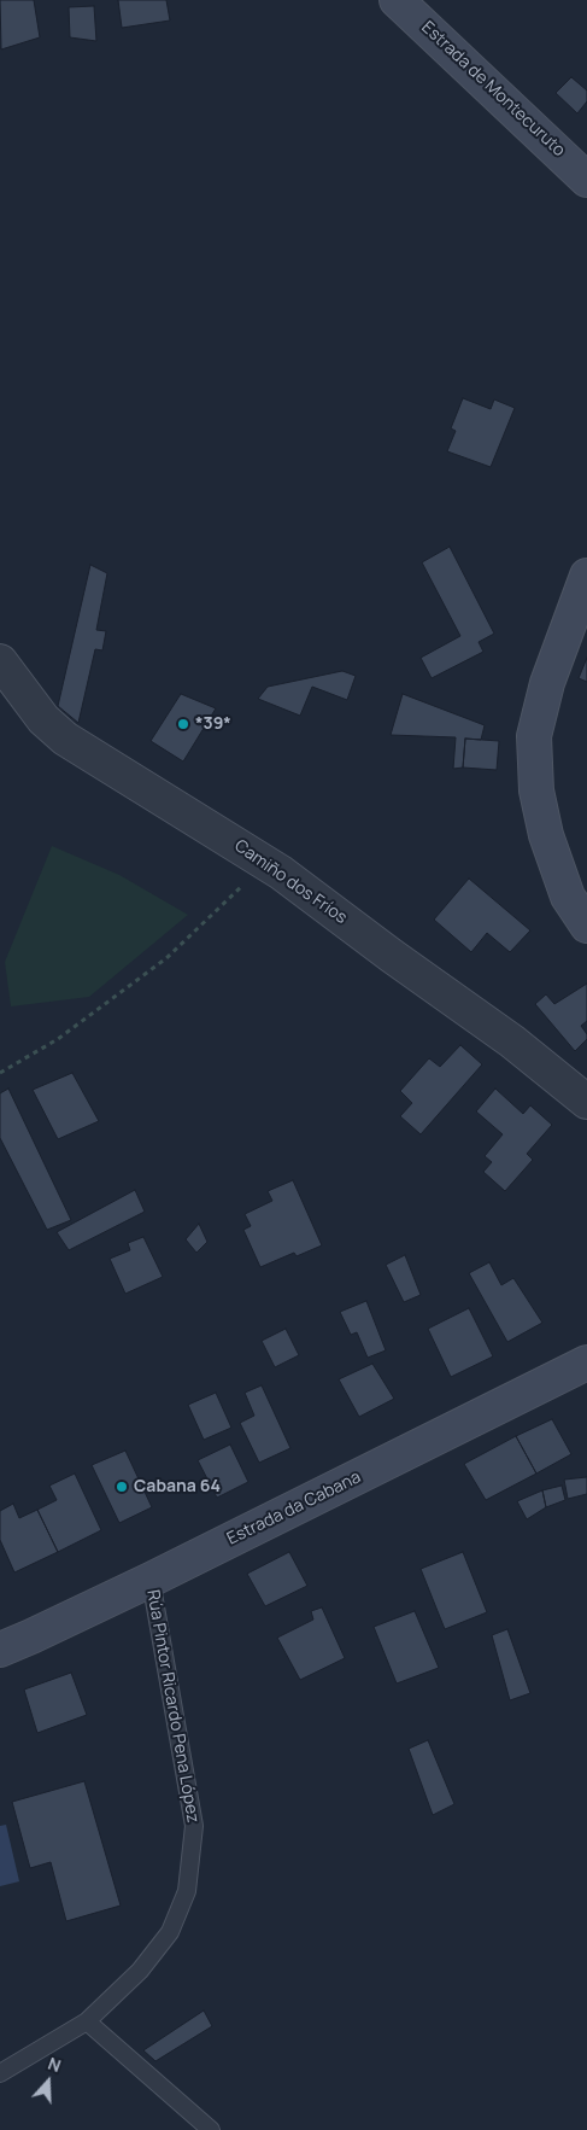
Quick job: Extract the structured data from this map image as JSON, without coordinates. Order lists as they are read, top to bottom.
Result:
{
  "streets": {
    "main road": ["Estrada de Montecuruto", "Estrada da Cabana"],
    "street": ["Camiño dos Fríos"],
    "lane": ["Rúa Pintor Ricardo Pena López"]
  },
  "crossings": [
    ["Estrada da Cabana", "Rúa Pintor Ricardo Pena López"]
  ],
  "places": ["*39*", "Cabana 64"],
  "north": "top"
}
